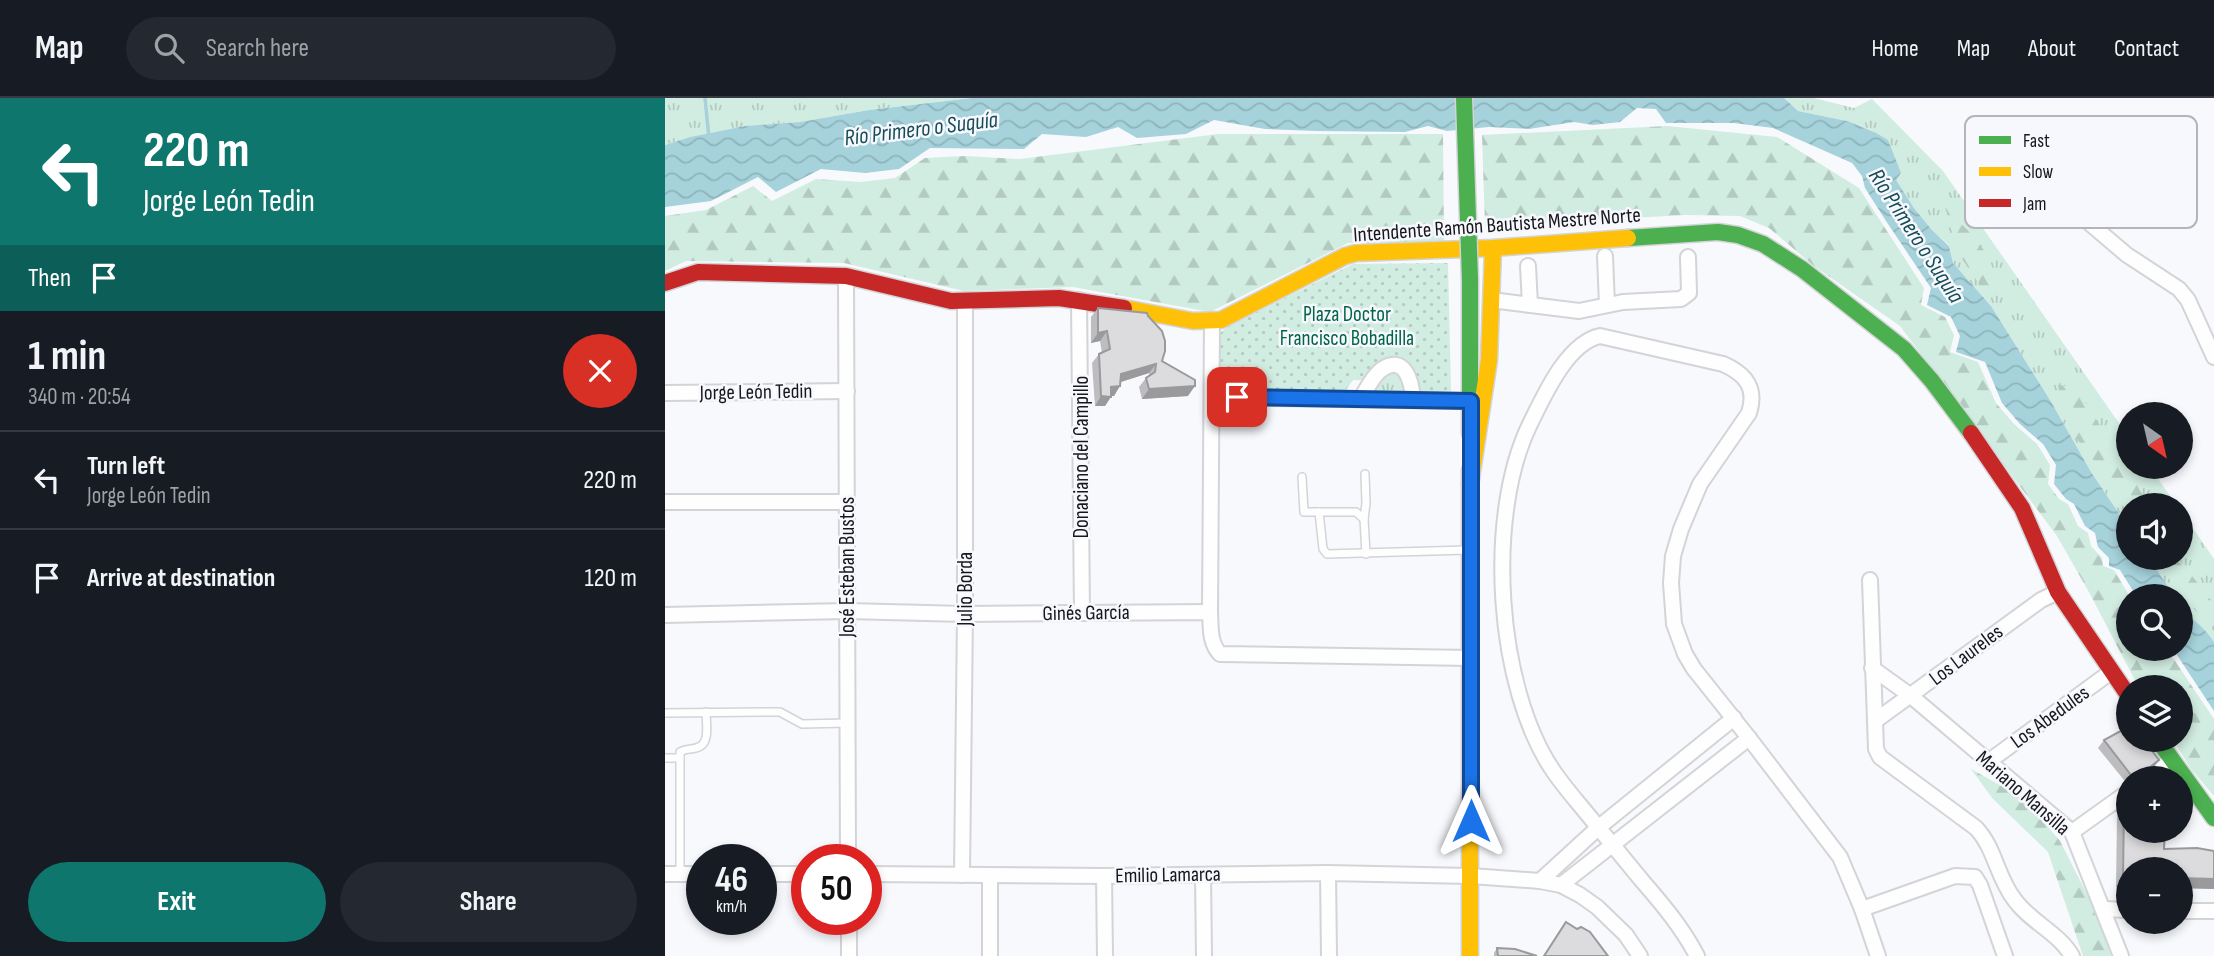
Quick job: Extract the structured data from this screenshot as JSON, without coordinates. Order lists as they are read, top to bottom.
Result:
{
  "streets": {
    "main road": ["Intendente Ramón Bautista Mestre Norte"],
    "street": [
      "Jorge León Tedin",
      "Donaciano del Campillo",
      "José Esteban Bustos",
      "Julio Borda",
      "Ginés García",
      "Los Laureles",
      "Los Abedules",
      "Mariano Mansilla",
      "Emilio Lamarca"
    ]
  },
  "crossings": [
    ["Intendente Ramón Bautista Mestre Norte", "Donaciano del Campillo"],
    ["Intendente Ramón Bautista Mestre Norte", "José Esteban Bustos"],
    ["Intendente Ramón Bautista Mestre Norte", "Julio Borda"],
    ["Intendente Ramón Bautista Mestre Norte", "Los Laureles"],
    ["Intendente Ramón Bautista Mestre Norte", "Los Abedules"],
    ["Jorge León Tedin", "José Esteban Bustos"],
    ["Donaciano del Campillo", "Ginés García"],
    ["José Esteban Bustos", "Ginés García"],
    ["Julio Borda", "Ginés García"],
    ["Julio Borda", "Emilio Lamarca"],
    ["Los Laureles", "Mariano Mansilla"],
    ["Los Abedules", "Mariano Mansilla"]
  ],
  "water": ["Río Primero o Suquía"],
  "parks": ["Plaza Doctor Francisco Bobadilla"],
  "legend": ["Fast", "Slow", "Jam"],
  "north": "bottom right",
  "page": {
    "header": "Map",
    "search": "Search here",
    "nav": [
      "Home",
      "Map",
      "About",
      "Contact"
    ],
    "turn": ["220 m", "Jorge León Tedin"],
    "then": "Then",
    "heading": ["1 min", "340 m · 20:54"],
    "map_buttons": ["+", "−"],
    "list": [
      {
        "name": "Turn left",
        "note": "Jorge León Tedin",
        "value": "220 m"
      },
      {
        "name": "Arrive at destination",
        "value": "120 m"
      }
    ],
    "speed": "46 km/h",
    "limit": "50",
    "buttons": ["Exit", "Share"]
  }
}
